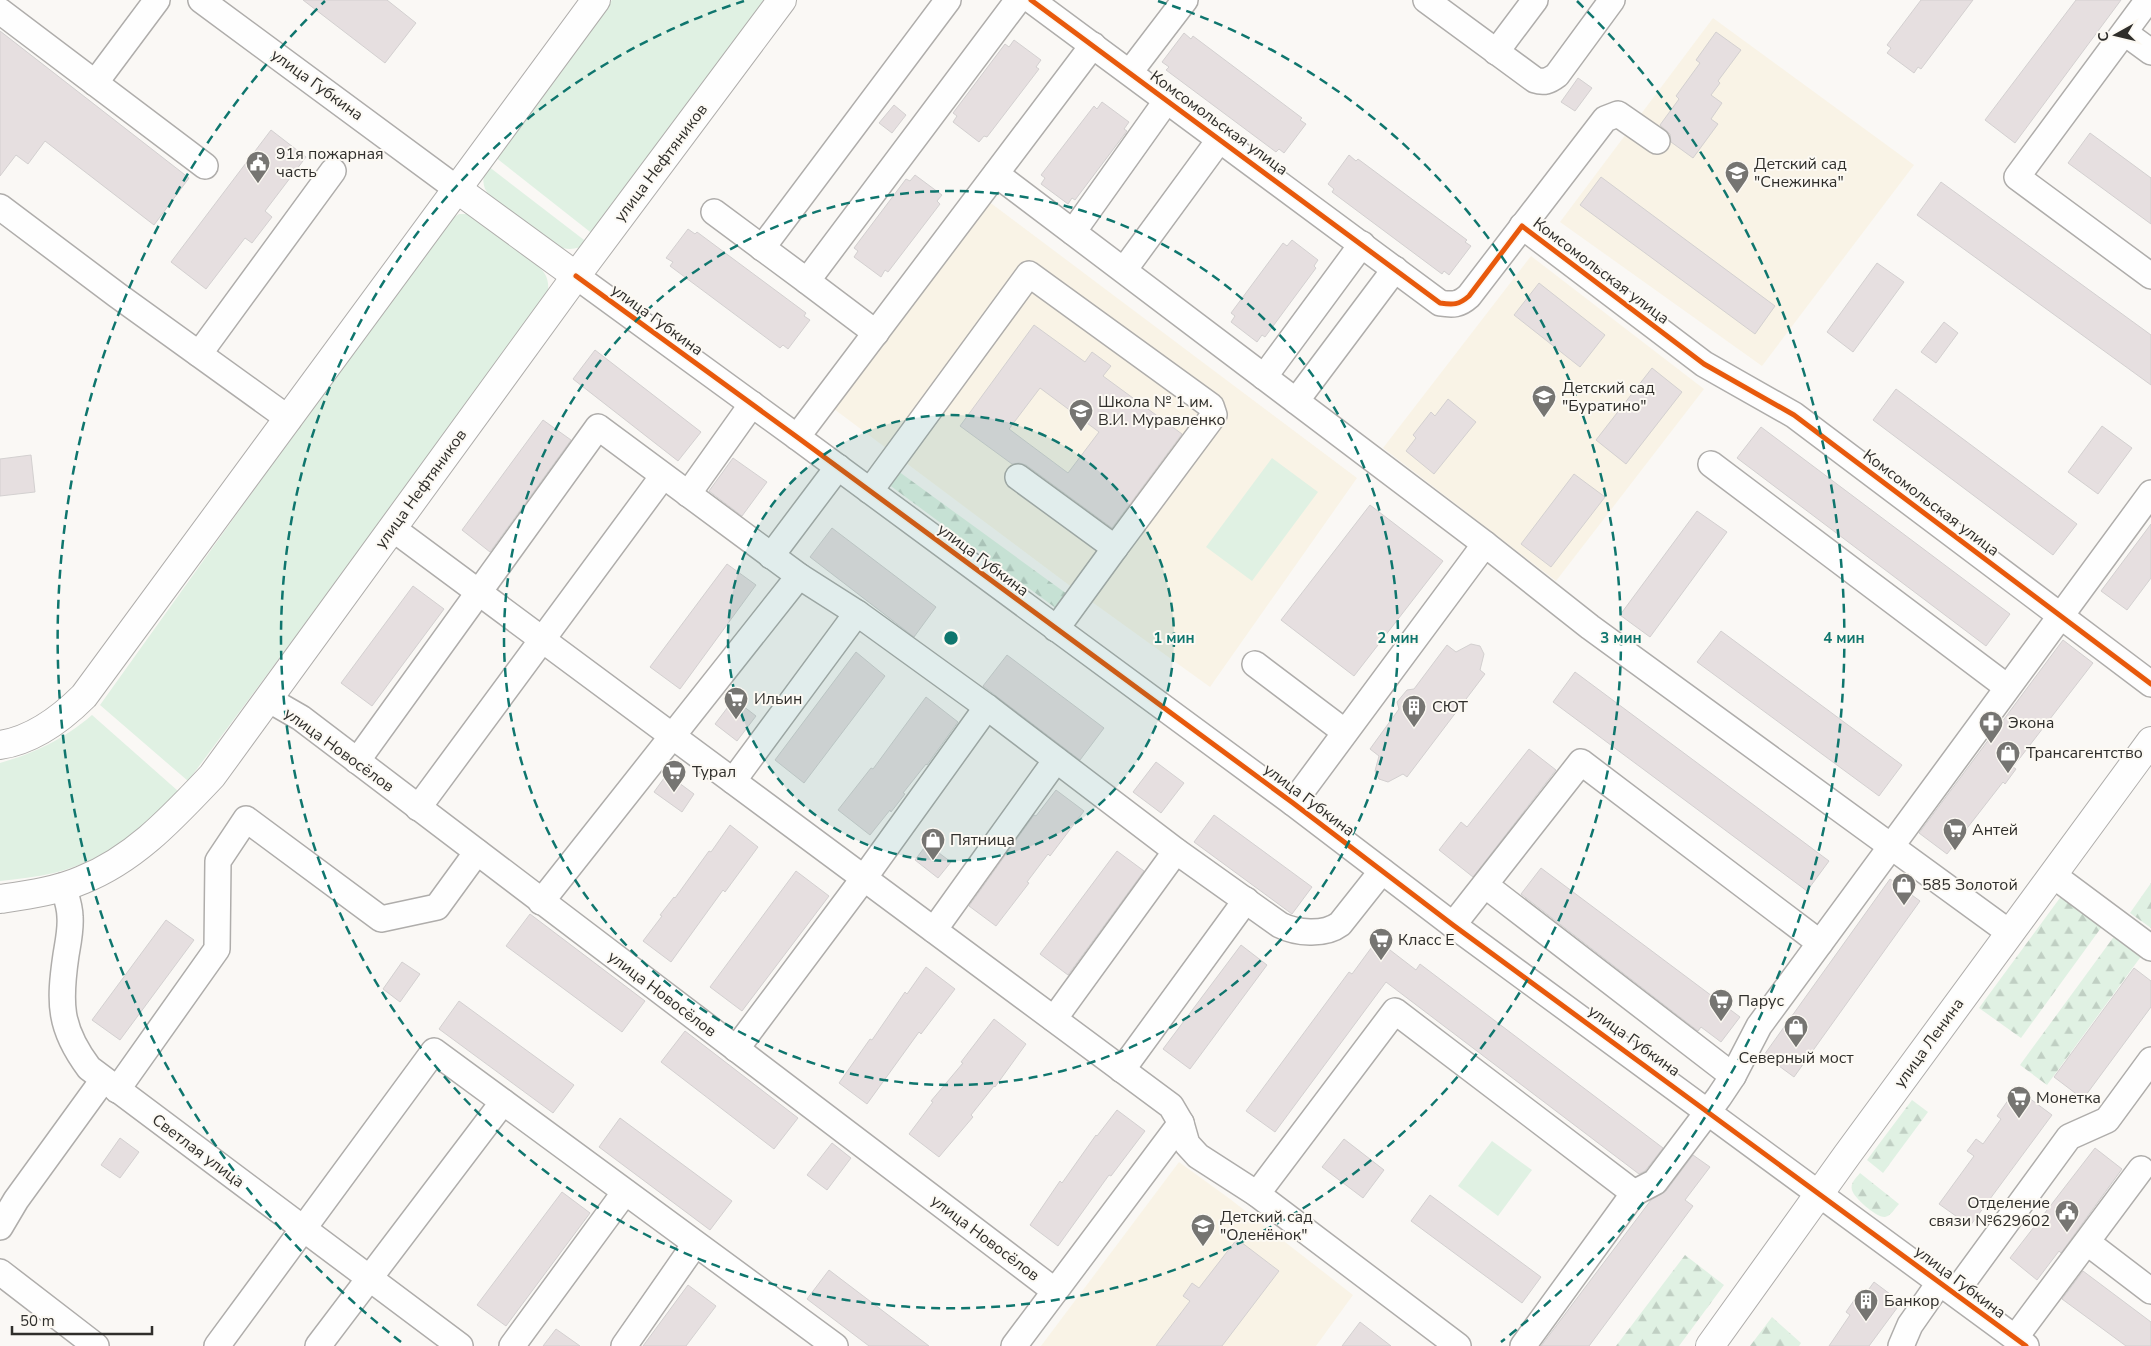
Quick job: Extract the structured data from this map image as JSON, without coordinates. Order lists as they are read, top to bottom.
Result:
{
  "streets": {
    "main road": ["улица Губкина", "улица Нефтяников", "улица Ленина"],
    "street": ["Комсомольская улица", "улица Новосёлов", "Светлая улица"]
  },
  "crossings": [
    ["улица Губкина", "улица Нефтяников"],
    ["улица Губкина", "улица Ленина"],
    ["улица Нефтяников", "улица Новосёлов"],
    ["улица Нефтяников", "Светлая улица"]
  ],
  "places": {
    "public building": ["91я пожарная часть", "Отделение связи №629602"],
    "school or university": [
      "Детский сад \"Снежинка\"",
      "Детский сад \"Буратино\"",
      "Школа № 1 им. В.И. Муравленко",
      "Детский сад \"Оленёнок\""
    ],
    "supermarket": [
      "Ильин",
      "Турал",
      "Антей",
      "Класс Е",
      "Парус",
      "Монетка"
    ],
    "building": ["СЮТ", "Банкор"],
    "pharmacy": ["Экона"],
    "shop": [
      "Трансагентство",
      "Пятница",
      "585 Золотой",
      "Северный мост"
    ]
  },
  "scale_bar": "50 m",
  "north": "left",
  "rings": [
    "1 мин",
    "2 мин",
    "3 мин",
    "4 мин"
  ]
}
